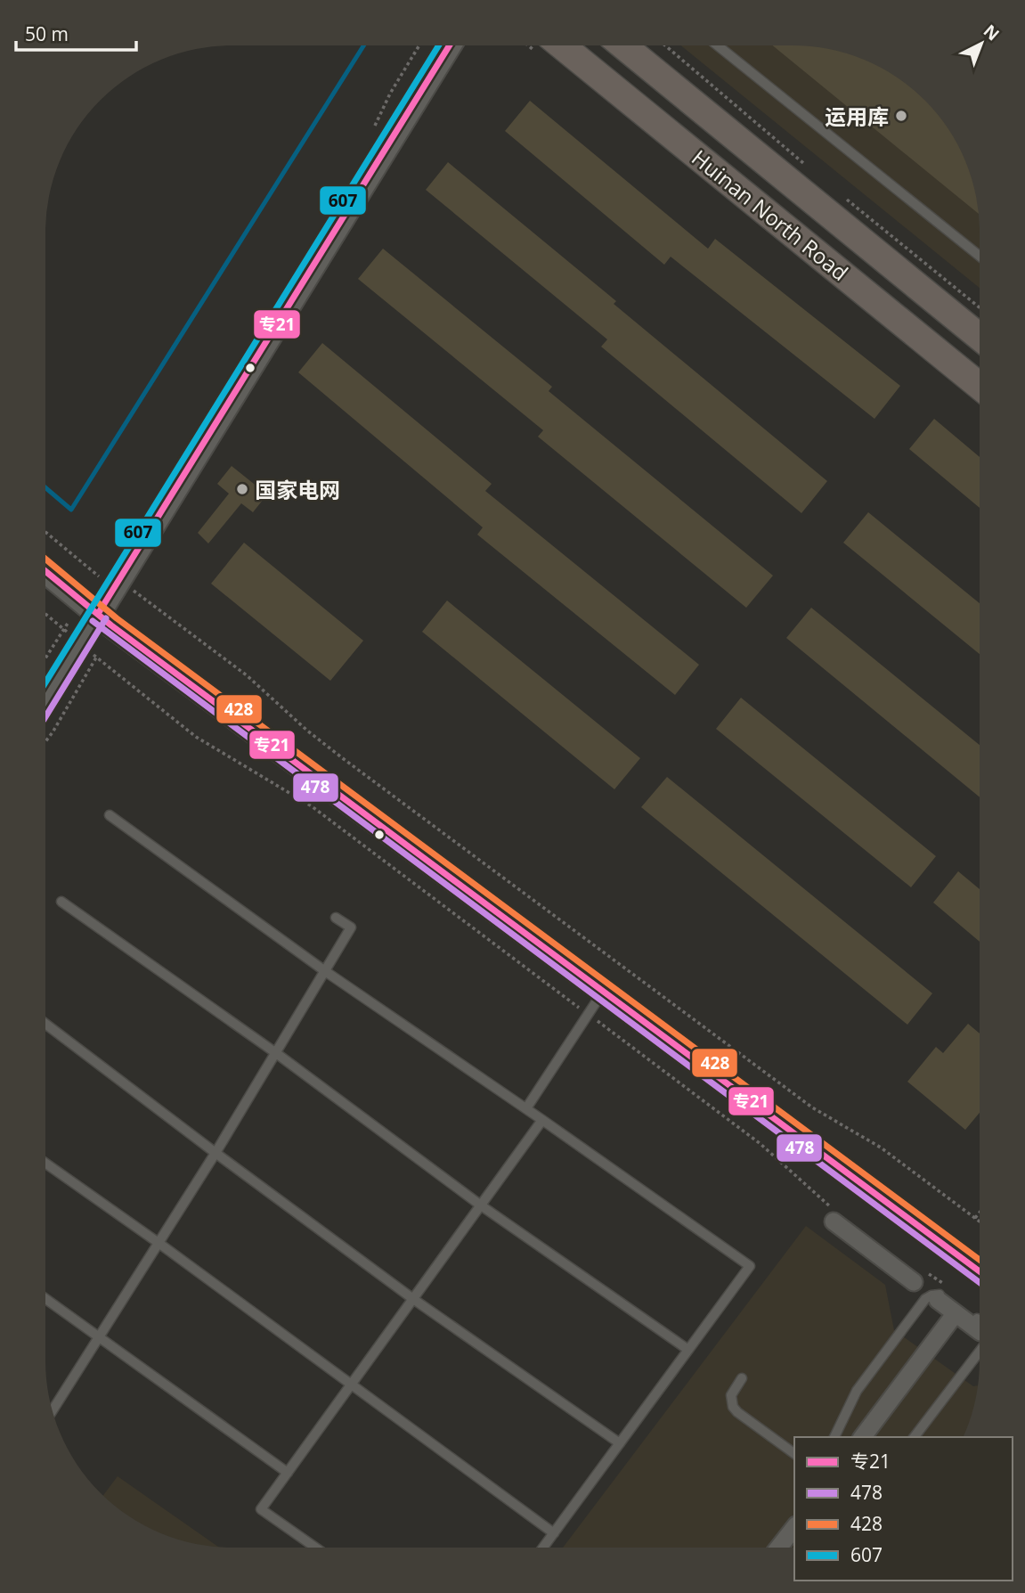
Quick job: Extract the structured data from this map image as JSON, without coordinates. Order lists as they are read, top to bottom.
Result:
{
  "streets": {
    "main road": ["Huinan North Road"]
  },
  "places": ["运用库", "国家电网"],
  "lines": [
    "transit line 专21",
    "transit line 607",
    "transit line 428",
    "transit line 478"
  ],
  "legend": [
    "专21",
    "478",
    "428",
    "607"
  ],
  "scale_bar": "50 m",
  "north": "top right"
}
